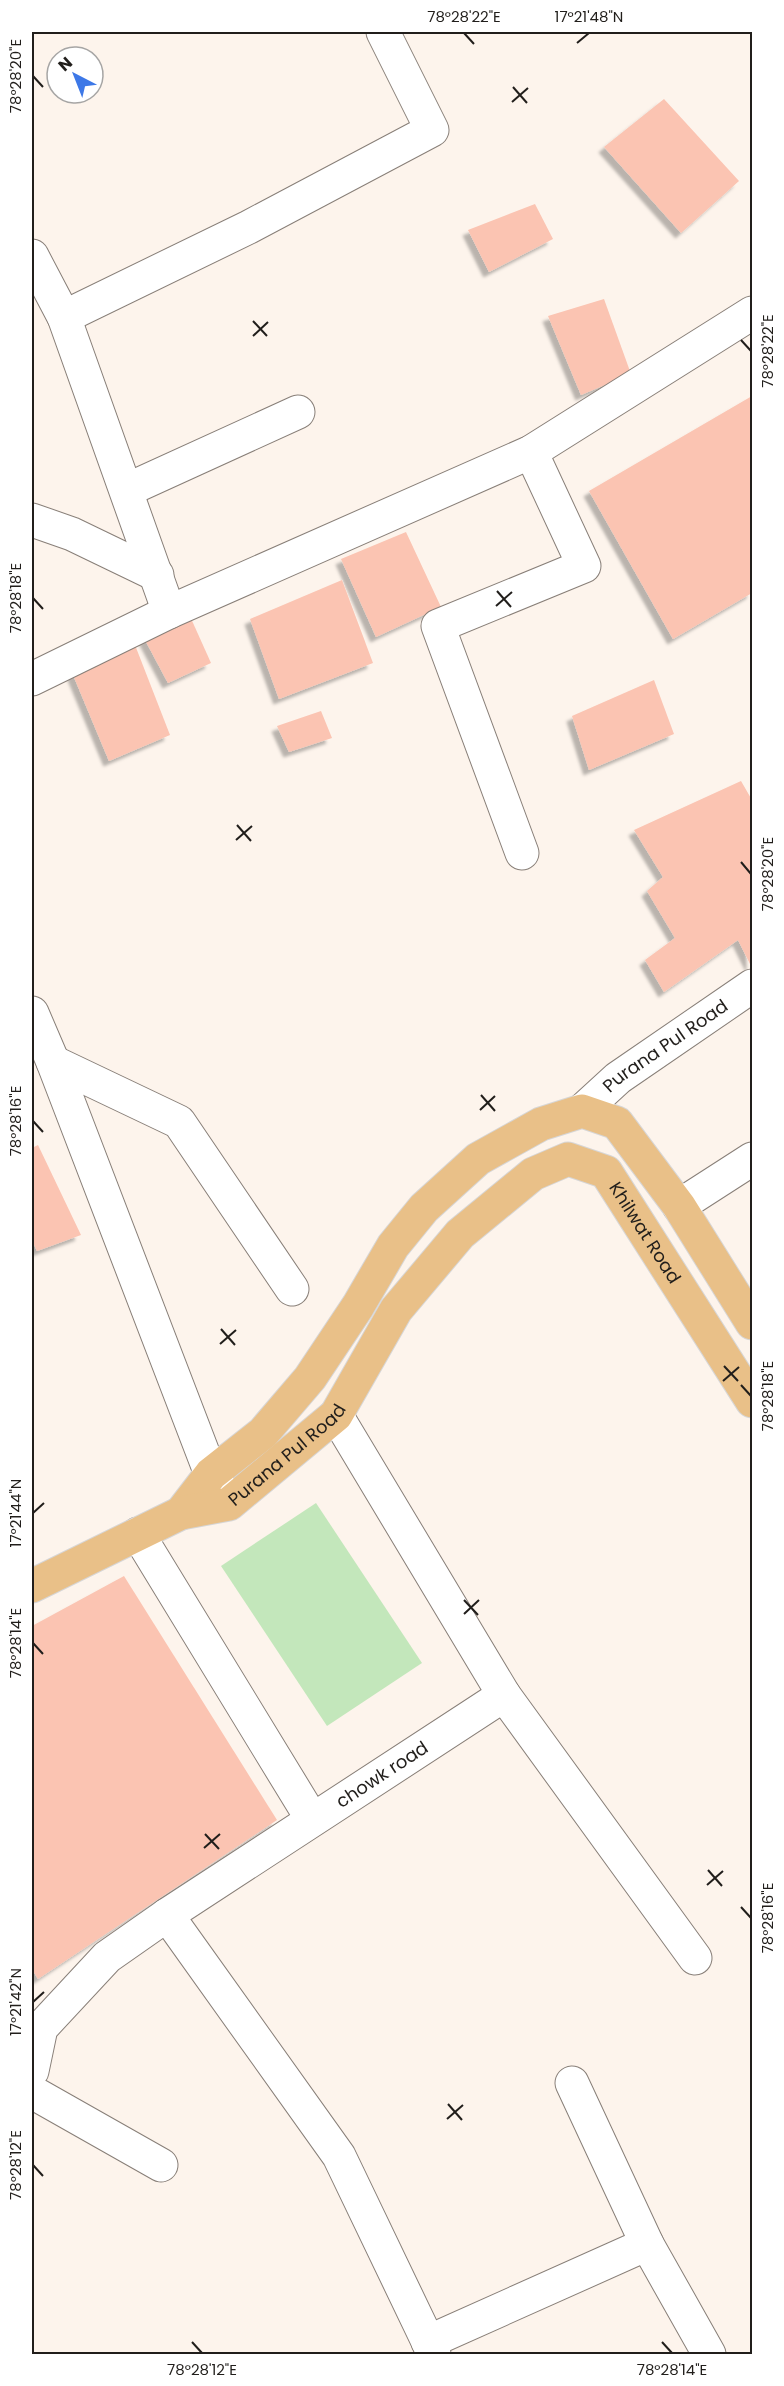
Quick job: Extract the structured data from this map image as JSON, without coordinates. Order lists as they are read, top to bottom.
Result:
{
  "streets": {
    "main road": ["Purana Pul Road", "Khilwat Road"],
    "street": ["chowk road"]
  },
  "crossings": [
    ["Purana Pul Road", "Khilwat Road"]
  ],
  "north": "top left",
  "coordinates": [
    "78°28'22\"E",
    "17°21'48\"N",
    "78°28'20\"E",
    "78°28'18\"E",
    "78°28'16\"E",
    "17°21'44\"N",
    "78°28'14\"E",
    "17°21'42\"N",
    "78°28'12\"E"
  ]
}
